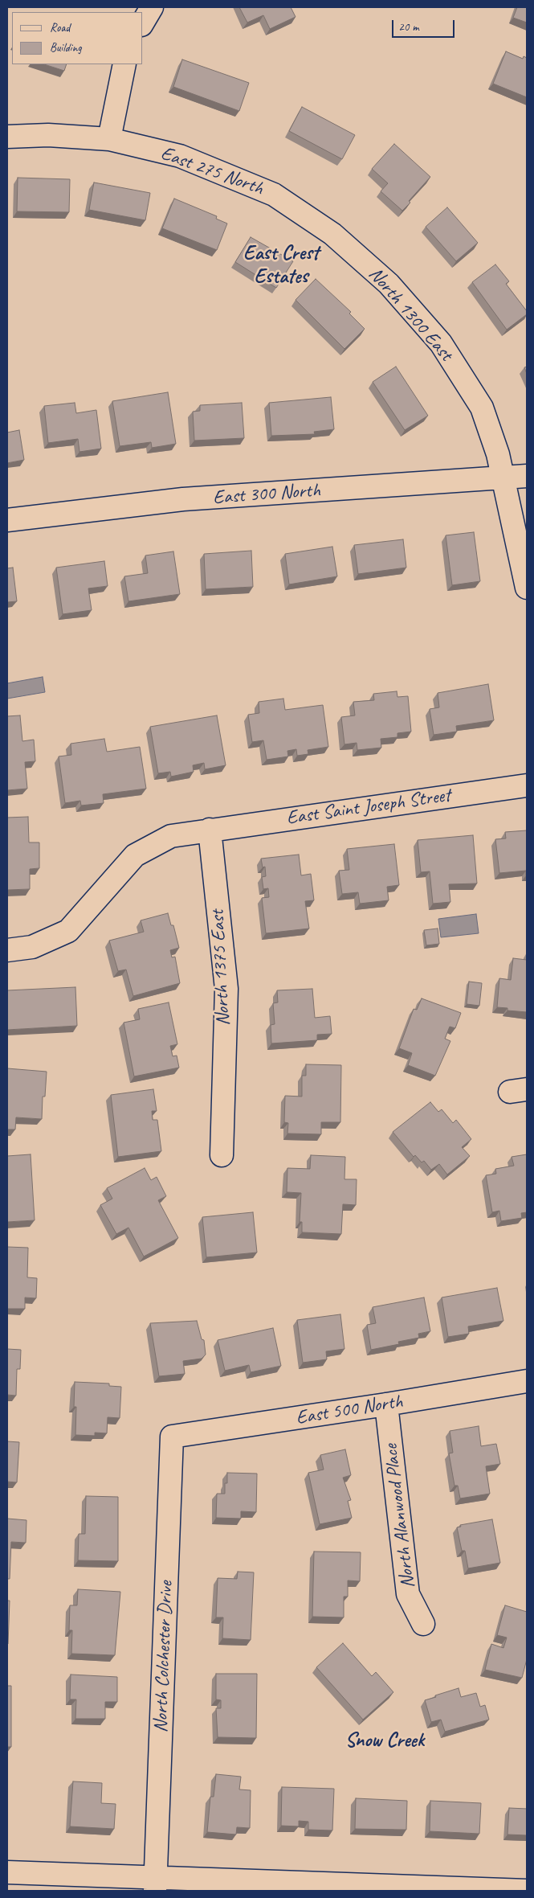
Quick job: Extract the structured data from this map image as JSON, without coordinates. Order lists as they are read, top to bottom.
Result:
{
  "streets": {
    "street": [
      "East 275 North",
      "North 1300 East",
      "East 300 North",
      "East Saint Joseph Street",
      "North 1375 East",
      "East 500 North",
      "North Alanwood Place",
      "North Colchester Drive"
    ]
  },
  "crossings": [
    ["East 275 North", "North 1300 East"],
    ["North 1300 East", "East 300 North"],
    ["East Saint Joseph Street", "North 1375 East"],
    ["East 500 North", "North Alanwood Place"],
    ["East 500 North", "North Colchester Drive"]
  ],
  "districts": ["East Crest Estates", "Snow Creek"],
  "legend": ["Road", "Building"],
  "scale_bar": "20 m"
}
